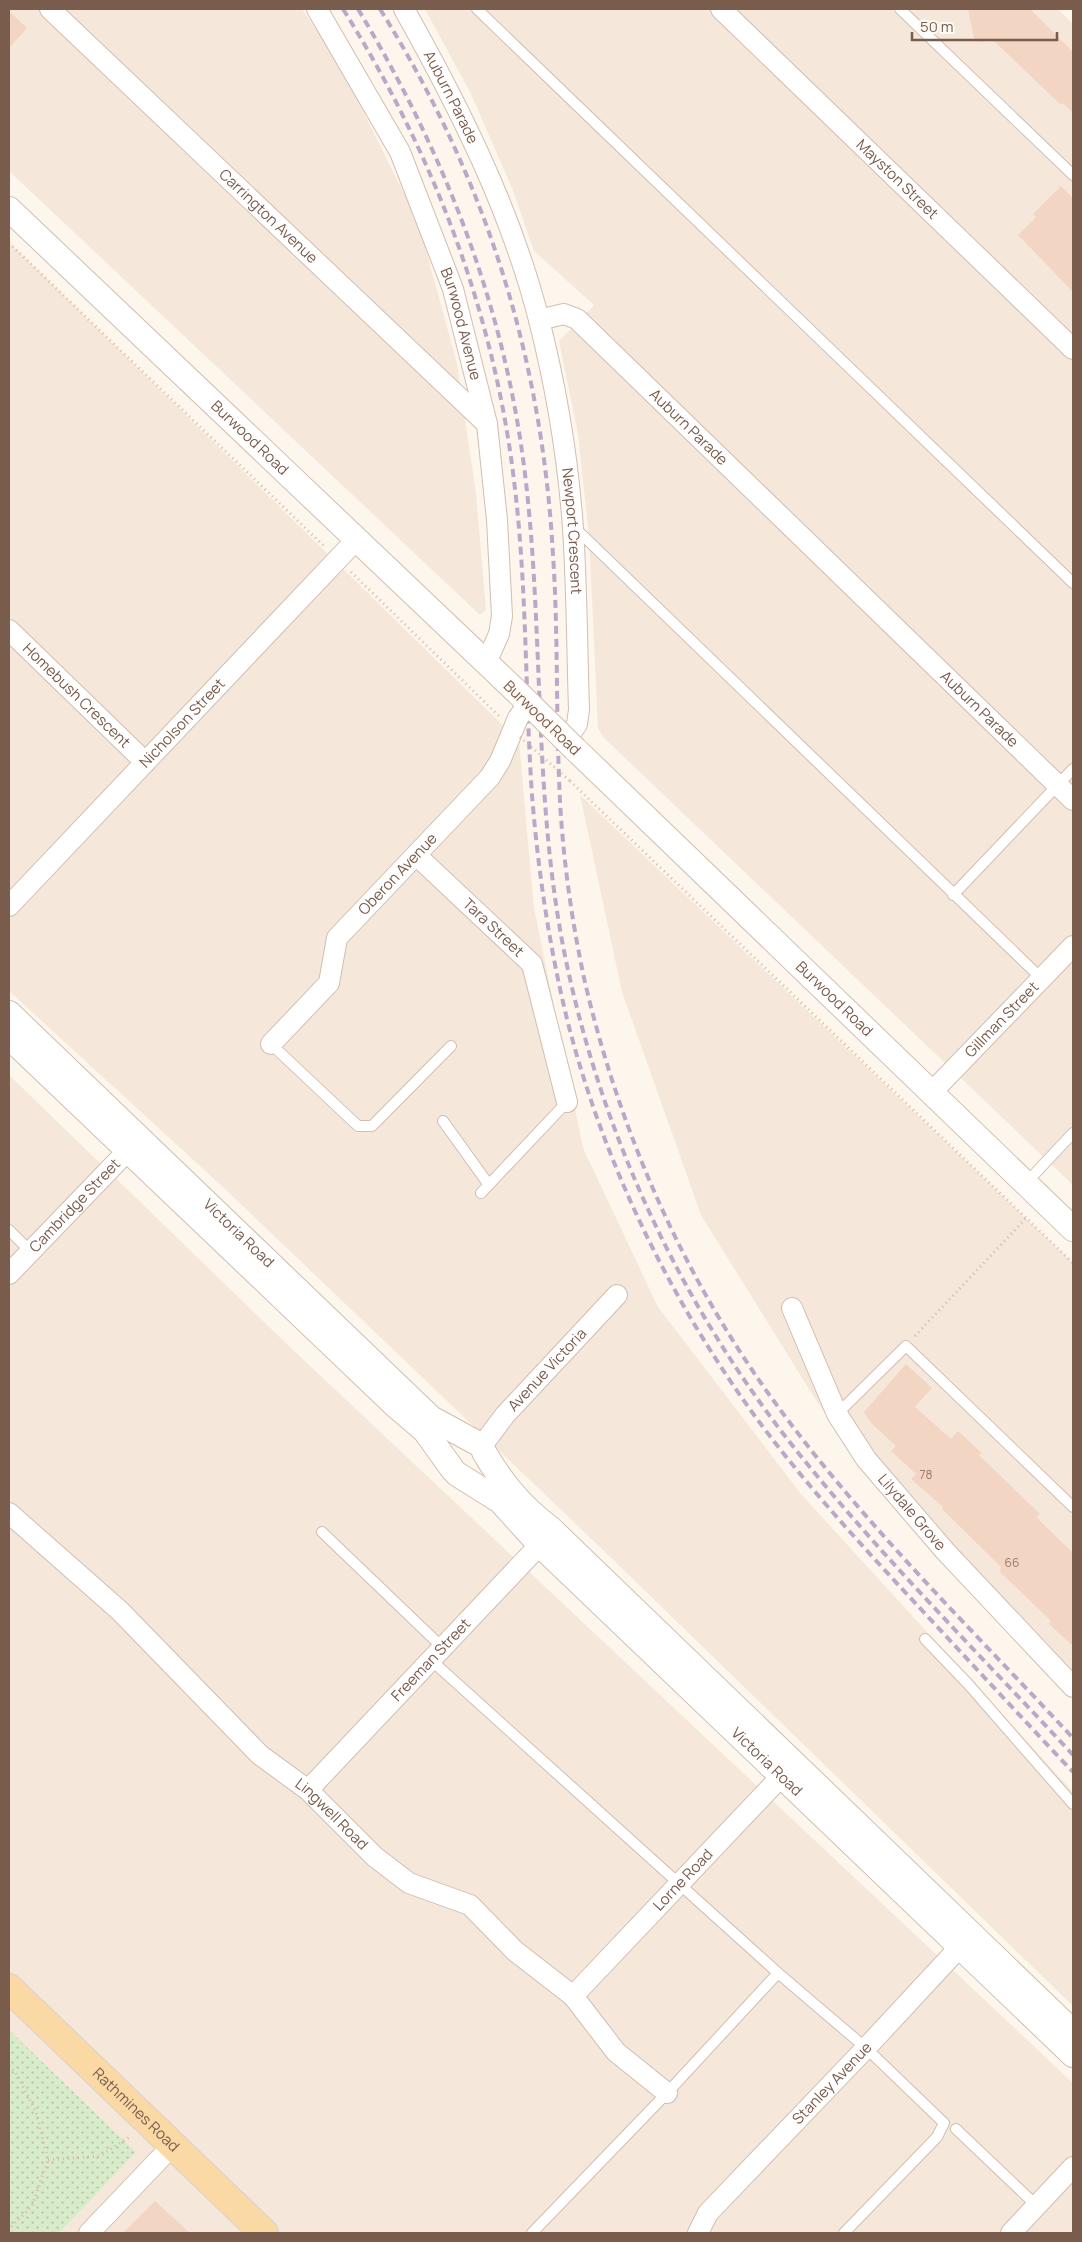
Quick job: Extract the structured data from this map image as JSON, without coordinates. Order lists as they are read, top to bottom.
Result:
{
  "streets": {
    "main road": ["Rathmines Road"],
    "street": [
      "Auburn Parade",
      "Mayston Street",
      "Carrington Avenue",
      "Burwood Avenue",
      "Burwood Road",
      "Newport Crescent",
      "Homebush Crescent",
      "Nicholson Street",
      "Oberon Avenue",
      "Tara Street",
      "Gillman Street",
      "Cambridge Street",
      "Victoria Road",
      "Avenue Victoria",
      "Lilydale Grove",
      "Freeman Street",
      "Lingwell Road",
      "Lorne Road",
      "Stanley Avenue"
    ]
  },
  "crossings": [
    ["Auburn Parade", "Newport Crescent"],
    ["Carrington Avenue", "Burwood Avenue"],
    ["Burwood Avenue", "Burwood Road"],
    ["Burwood Road", "Newport Crescent"],
    ["Burwood Road", "Nicholson Street"],
    ["Burwood Road", "Oberon Avenue"],
    ["Burwood Road", "Gillman Street"],
    ["Homebush Crescent", "Nicholson Street"],
    ["Oberon Avenue", "Tara Street"],
    ["Cambridge Street", "Victoria Road"],
    ["Victoria Road", "Avenue Victoria"],
    ["Victoria Road", "Freeman Street"],
    ["Victoria Road", "Lorne Road"],
    ["Victoria Road", "Stanley Avenue"],
    ["Freeman Street", "Lingwell Road"],
    ["Lingwell Road", "Lorne Road"]
  ],
  "house_numbers": ["78", "66"],
  "scale_bar": "50 m"
}
